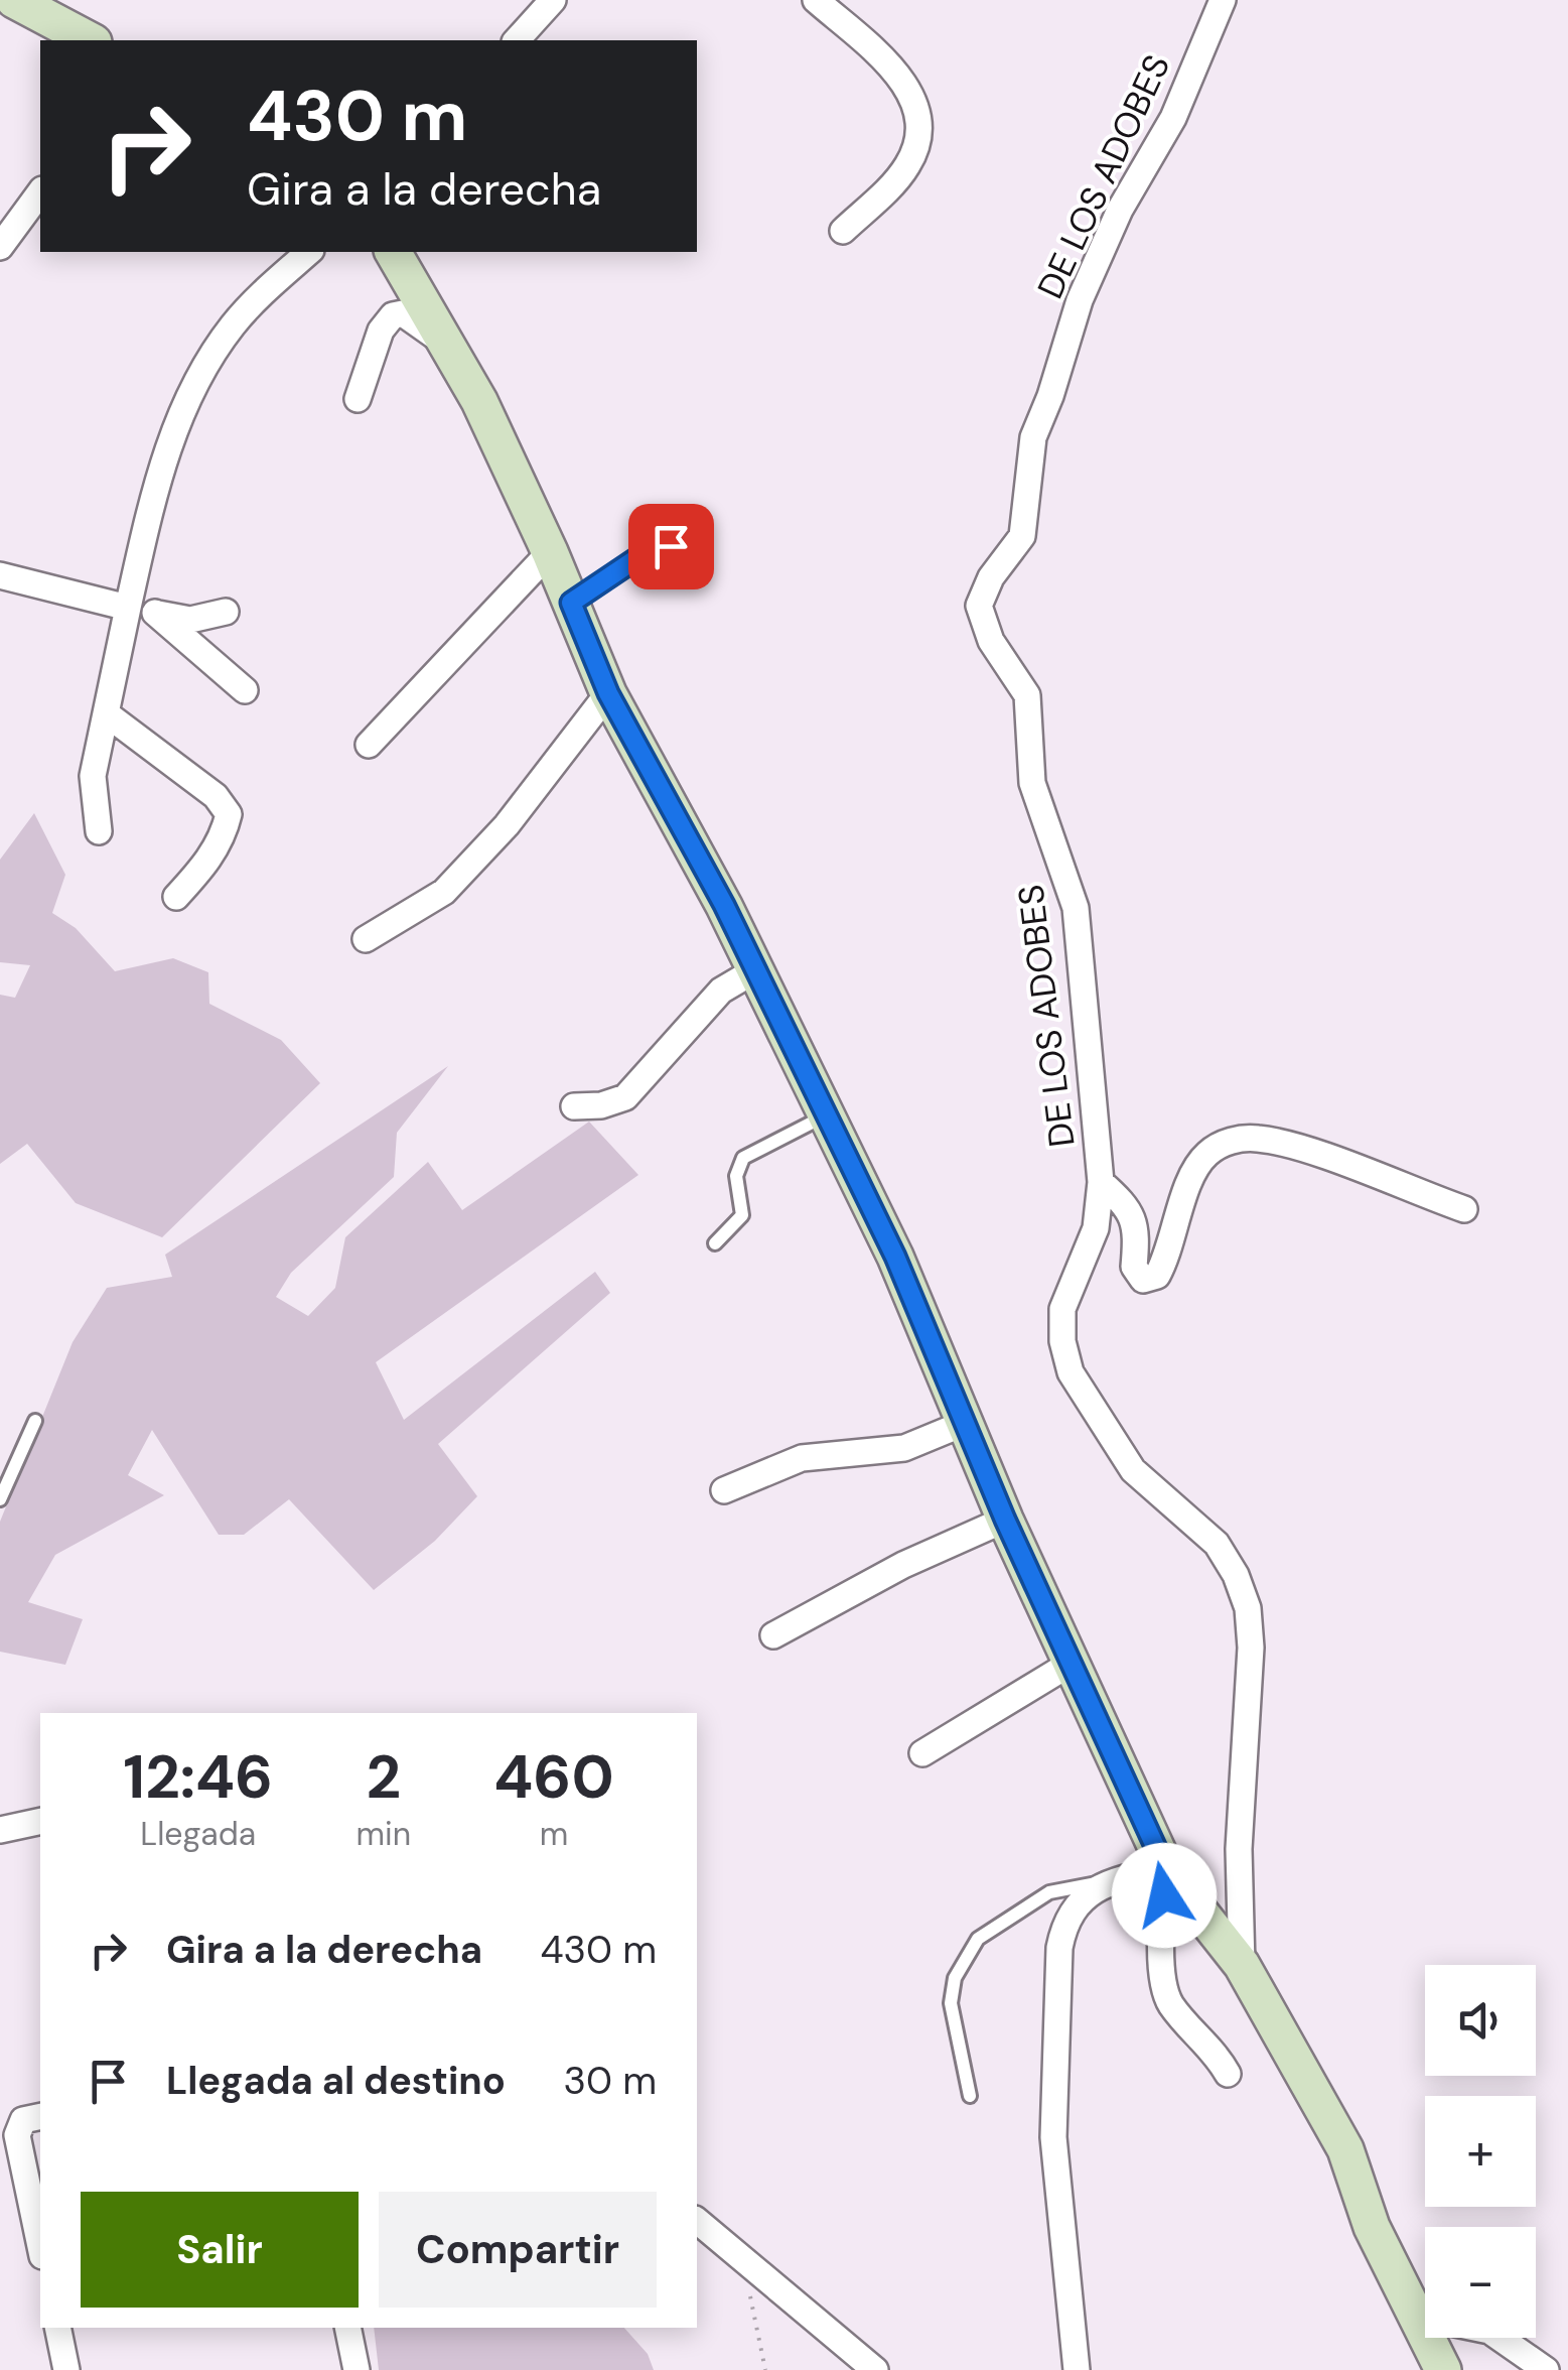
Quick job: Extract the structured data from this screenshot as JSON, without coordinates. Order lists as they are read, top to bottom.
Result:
{
  "streets": {
    "street": ["DE LOS ADOBES"]
  },
  "page": {
    "turn": ["430 m", "Gira a la derecha"],
    "eta": [
      "12:46",
      "Llegada",
      "2",
      "min",
      "460",
      "m"
    ],
    "list": [
      {
        "name": "Gira a la derecha",
        "value": "430 m"
      },
      {
        "name": "Llegada al destino",
        "value": "30 m"
      }
    ],
    "map_buttons": ["+", "−"],
    "buttons": ["Salir", "Compartir"]
  }
}
